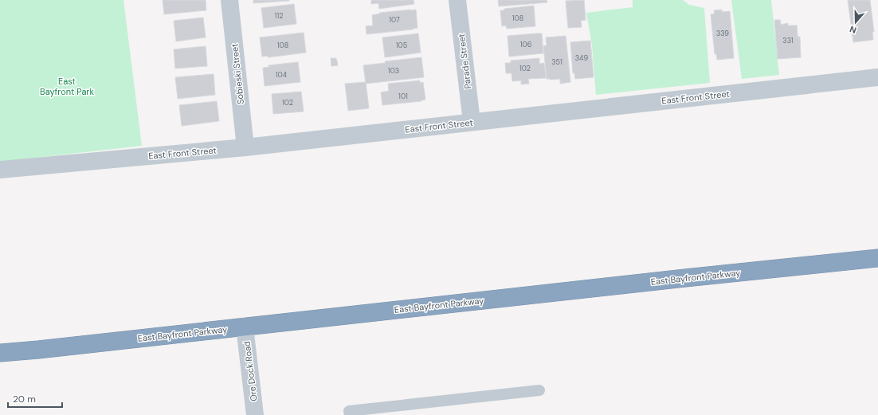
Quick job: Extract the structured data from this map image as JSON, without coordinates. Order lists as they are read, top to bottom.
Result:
{
  "streets": {
    "highway": ["East Bayfront Parkway"],
    "street": [
      "Parade Street",
      "Sobieski Street",
      "East Front Street",
      "Ore Dock Road"
    ]
  },
  "crossings": [
    ["Parade Street", "East Front Street"],
    ["Sobieski Street", "East Front Street"],
    ["East Bayfront Parkway", "Ore Dock Road"]
  ],
  "parks": ["East Bayfront Park"],
  "house_numbers": [
    "112",
    "108",
    "107",
    "339",
    "331",
    "106",
    "108",
    "105",
    "349",
    "351",
    "102",
    "103",
    "104",
    "101",
    "102"
  ],
  "scale_bar": "20 m",
  "north": "bottom"
}
